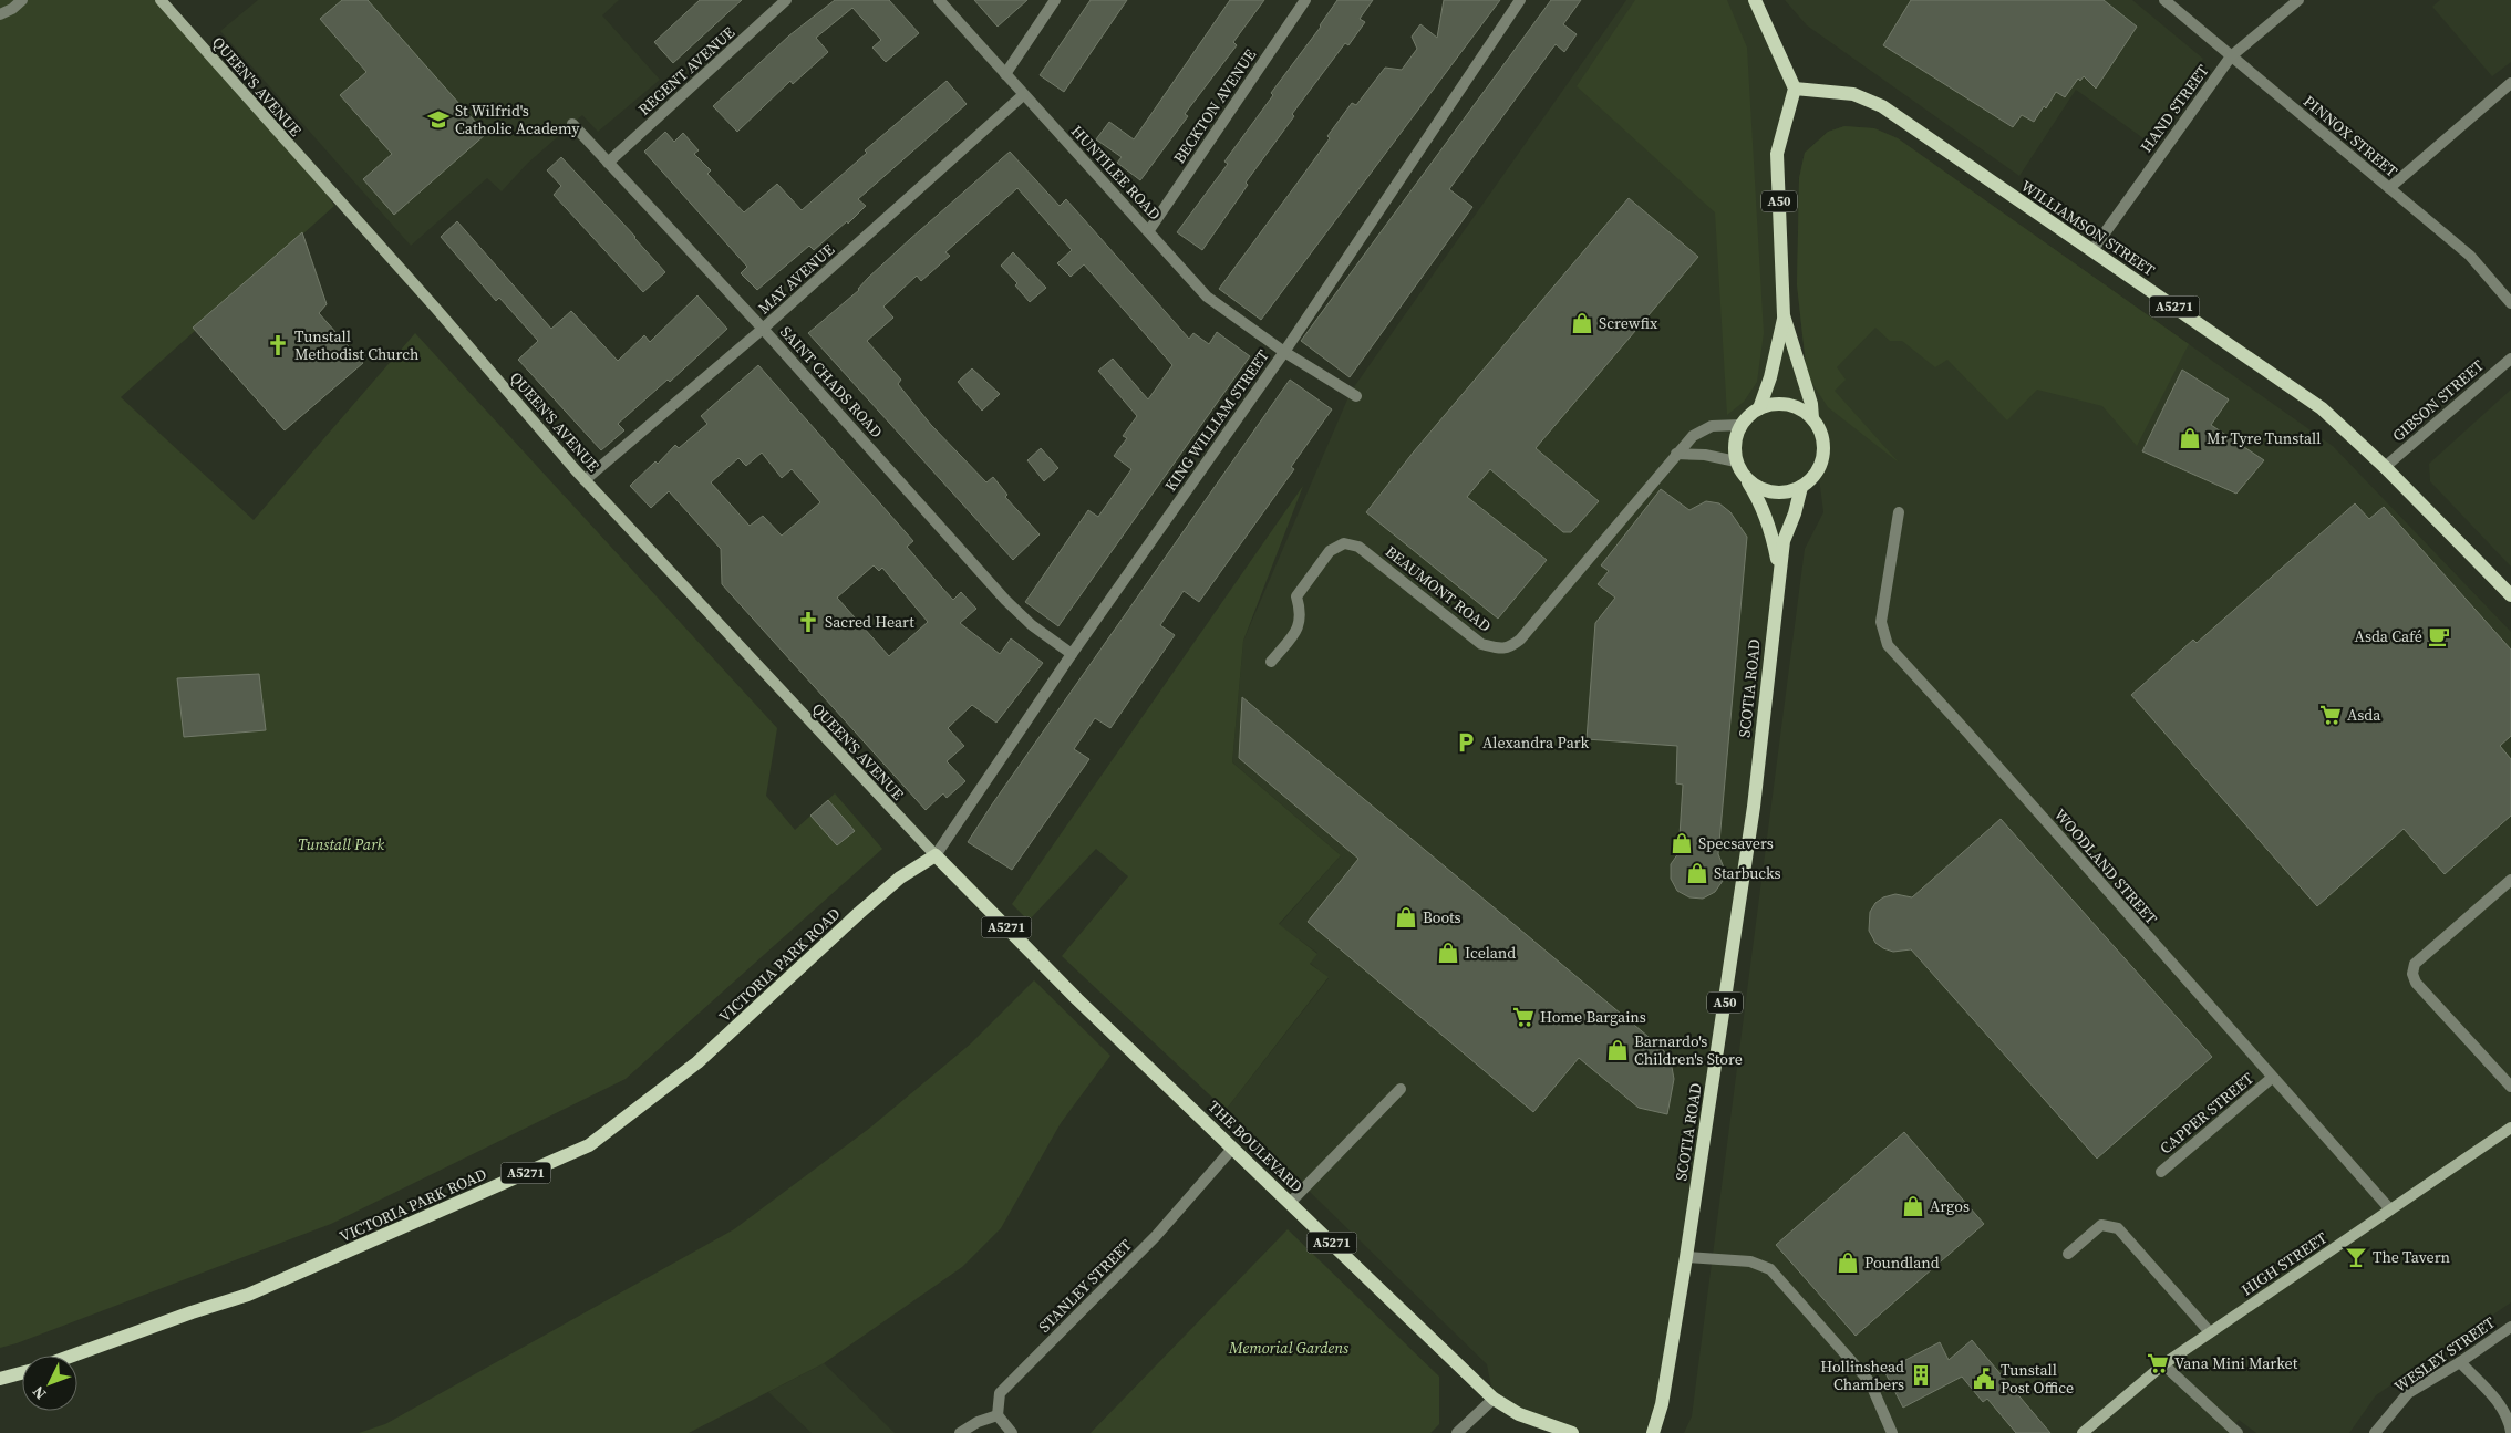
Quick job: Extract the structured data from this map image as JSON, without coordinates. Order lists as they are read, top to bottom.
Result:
{
  "streets": {
    "main road": [
      "A50",
      "WILLIAMSON STREET",
      "A5271",
      "SCOTIA ROAD",
      "VICTORIA PARK ROAD",
      "THE BOULEVARD"
    ],
    "street": [
      "REGENT AVENUE",
      "QUEEN'S AVENUE",
      "BECKTON AVENUE",
      "HAND STREET",
      "PINNOX STREET",
      "HUNTILEE ROAD",
      "MAY AVENUE",
      "SAINT CHADS ROAD",
      "GIBSON STREET",
      "KING WILLIAM STREET",
      "BEAUMONT ROAD",
      "WOODLAND STREET",
      "CAPPER STREET",
      "HIGH STREET",
      "STANLEY STREET",
      "WESLEY STREET"
    ]
  },
  "crossings": [
    ["REGENT AVENUE", "SAINT CHADS ROAD"],
    ["QUEEN'S AVENUE", "MAY AVENUE"],
    ["QUEEN'S AVENUE", "KING WILLIAM STREET"],
    ["QUEEN'S AVENUE", "VICTORIA PARK ROAD"],
    ["QUEEN'S AVENUE", "THE BOULEVARD"],
    ["BECKTON AVENUE", "HUNTILEE ROAD"],
    ["HAND STREET", "PINNOX STREET"],
    ["HAND STREET", "WILLIAMSON STREET"],
    ["HUNTILEE ROAD", "MAY AVENUE"],
    ["HUNTILEE ROAD", "KING WILLIAM STREET"],
    ["A50", "WILLIAMSON STREET"],
    ["A50", "BEAUMONT ROAD"],
    ["A50", "SCOTIA ROAD"],
    ["WILLIAMSON STREET", "GIBSON STREET"],
    ["MAY AVENUE", "SAINT CHADS ROAD"],
    ["SAINT CHADS ROAD", "KING WILLIAM STREET"],
    ["KING WILLIAM STREET", "VICTORIA PARK ROAD"],
    ["KING WILLIAM STREET", "THE BOULEVARD"],
    ["BEAUMONT ROAD", "SCOTIA ROAD"],
    ["WOODLAND STREET", "CAPPER STREET"],
    ["WOODLAND STREET", "HIGH STREET"],
    ["VICTORIA PARK ROAD", "THE BOULEVARD"],
    ["THE BOULEVARD", "STANLEY STREET"]
  ],
  "parks": ["Tunstall Park", "Memorial Gardens"],
  "places": {
    "school or university": ["St Wilfrid's Catholic Academy"],
    "shop": [
      "Screwfix",
      "Mr Tyre Tunstall",
      "Specsavers",
      "Starbucks",
      "Boots",
      "Iceland",
      "Barnardo's Children's Store",
      "Argos",
      "Poundland"
    ],
    "church": ["Tunstall Methodist Church", "Sacred Heart"],
    "cafe": ["Asda Café"],
    "supermarket": ["Asda", "Home Bargains", "Vana Mini Market"],
    "parking": ["Alexandra Park"],
    "bar": ["The Tavern"],
    "building": ["Hollinshead Chambers"],
    "public building": ["Tunstall Post Office"]
  },
  "north": "bottom left"
}
